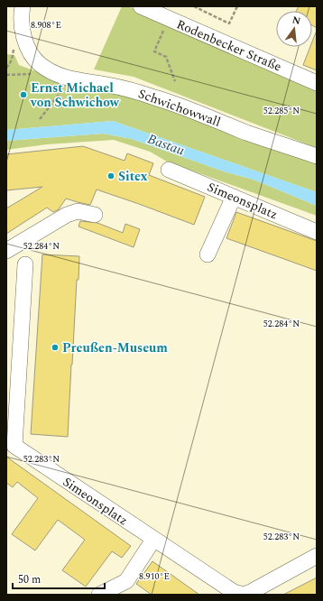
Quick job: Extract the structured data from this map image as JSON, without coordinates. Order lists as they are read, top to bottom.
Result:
{
  "streets": {
    "street": ["Rodenbecker Straße", "Schwichowwall", "Simeonsplatz"]
  },
  "water": ["Bastau"],
  "places": ["Ernst Michael von Schwichow", "Sitex", "Preußen-Museum"],
  "scale_bar": "50 m",
  "north": "top",
  "coordinates": [
    "8.908°E",
    "52.285°N",
    "52.284°N",
    "52.283°N",
    "8.910°E"
  ]
}
